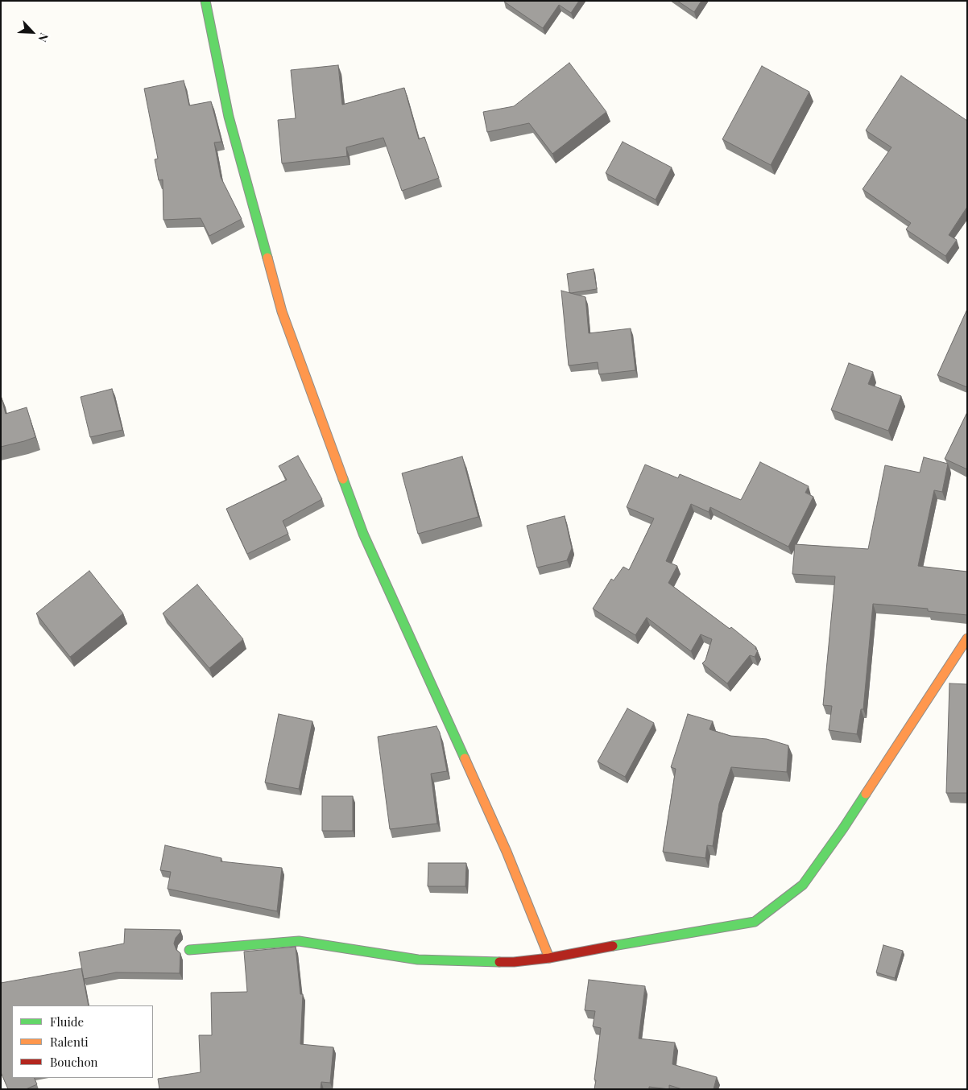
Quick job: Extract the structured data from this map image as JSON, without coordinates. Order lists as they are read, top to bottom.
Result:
{
  "legend": ["Fluide", "Ralenti", "Bouchon"],
  "north": "bottom right"
}
